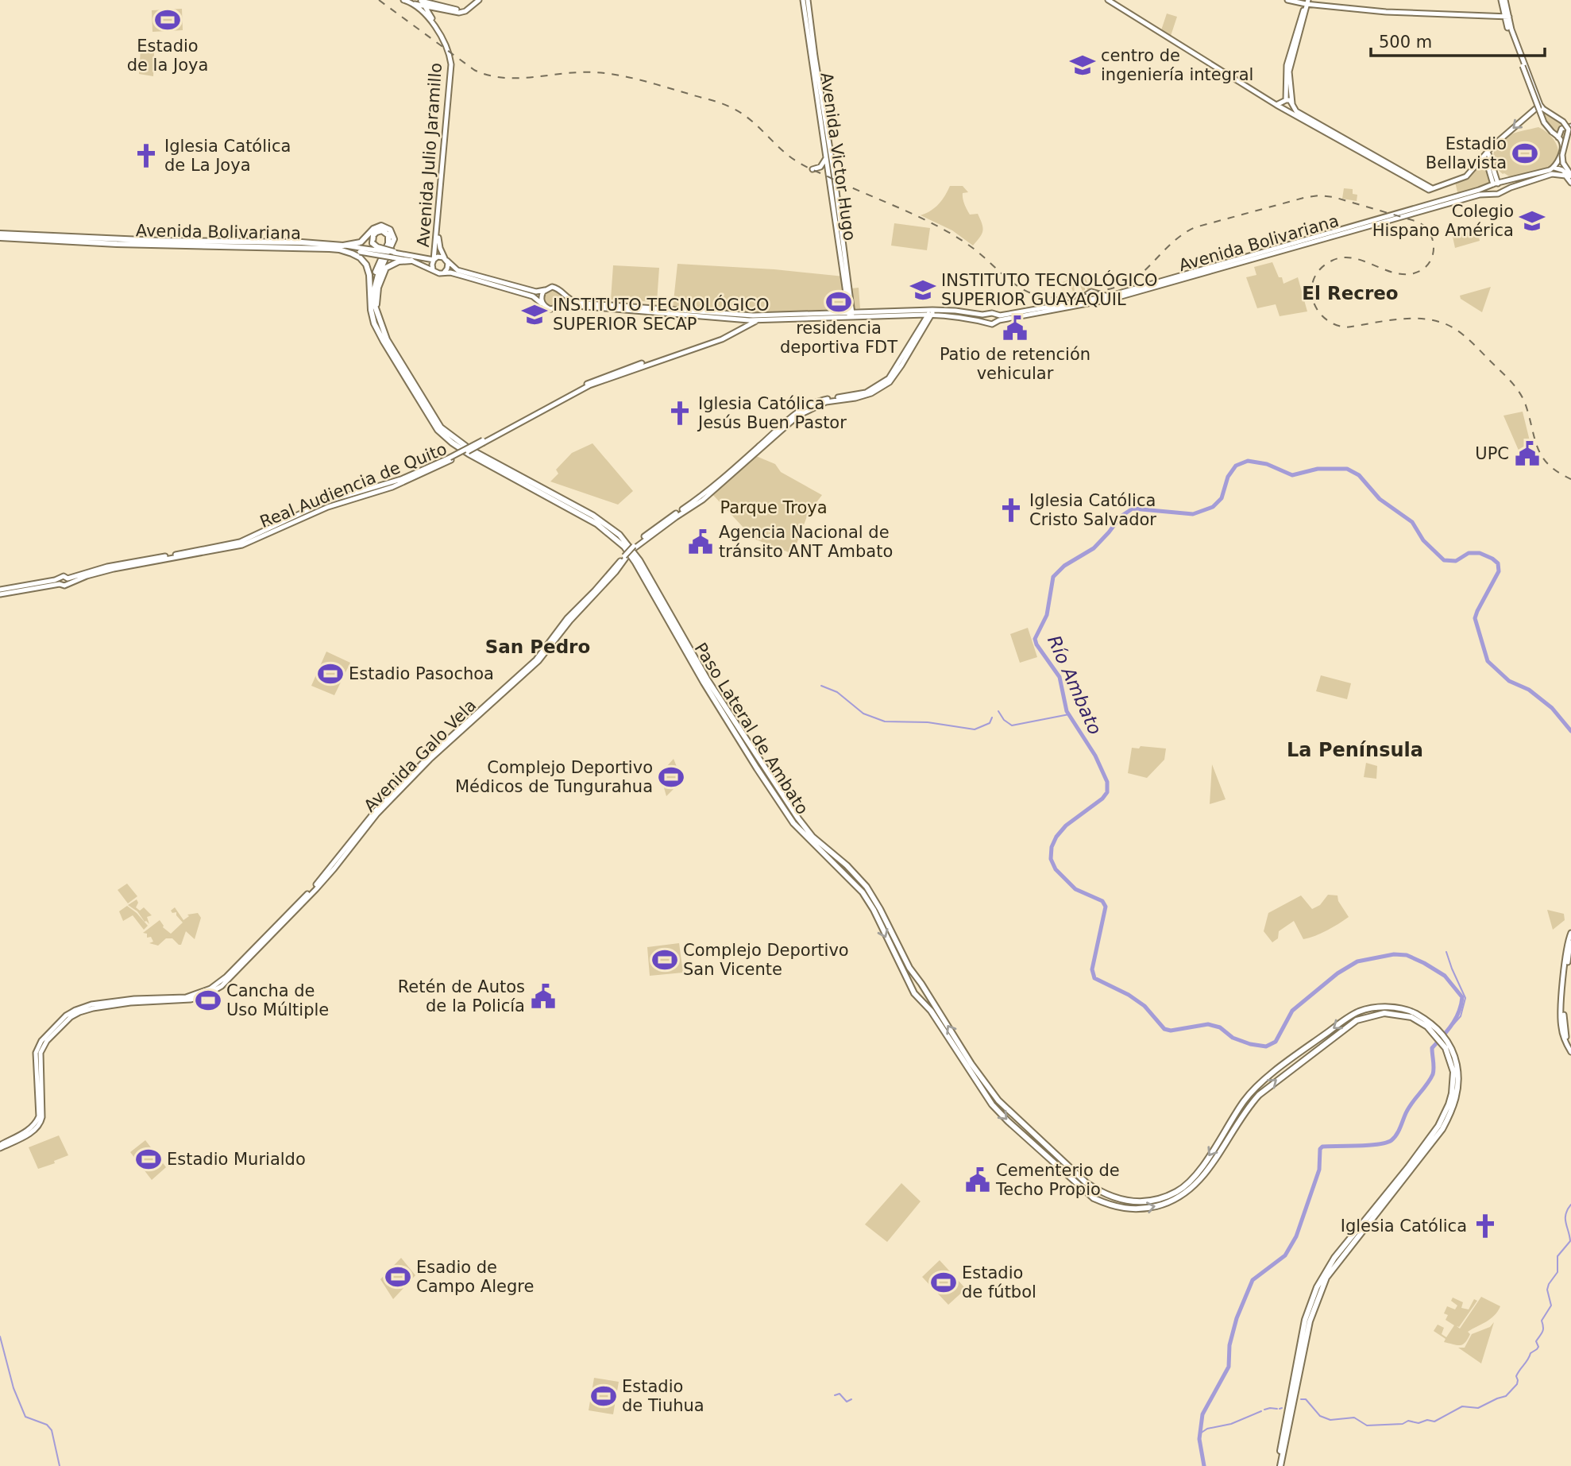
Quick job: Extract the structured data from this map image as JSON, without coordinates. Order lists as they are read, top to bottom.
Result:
{
  "streets": {
    "highway": ["Avenida Bolivariana", "Paso Lateral de Ambato"],
    "main road": [
      "Avenida Julio Jaramillo",
      "Avenida Victor Hugo",
      "Real Audiencia de Quito",
      "Avenida Galo Vela"
    ]
  },
  "crossings": [
    ["Avenida Julio Jaramillo", "Avenida Bolivariana"],
    ["Avenida Victor Hugo", "Avenida Bolivariana"],
    ["Avenida Bolivariana", "Real Audiencia de Quito"],
    ["Avenida Bolivariana", "Paso Lateral de Ambato"],
    ["Avenida Bolivariana", "Avenida Galo Vela"]
  ],
  "districts": ["El Recreo", "San Pedro", "La Península"],
  "water": ["Río Ambato"],
  "parks": ["Parque Troya"],
  "places": {
    "sports": [
      "Estadio de la Joya",
      "Estadio Bellavista",
      "residencia deportiva FDT",
      "Estadio Pasochoa",
      "Complejo Deportivo Médicos de Tungurahua",
      "Complejo Deportivo San Vicente",
      "Cancha de Uso Múltiple",
      "Estadio Murialdo",
      "Esadio de Campo Alegre",
      "Estadio de fútbol",
      "Estadio de Tiuhua"
    ],
    "school or university": [
      "centro de ingeniería integral",
      "Colegio Hispano América",
      "INSTITUTO TECNOLÓGICO SUPERIOR GUAYAQUIL",
      "INSTITUTO TECNOLÓGICO SUPERIOR SECAP"
    ],
    "church": [
      "Iglesia Católica de La Joya",
      "Iglesia Católica Jesús Buen Pastor",
      "Iglesia Católica Cristo Salvador",
      "Iglesia Católica"
    ],
    "public building": [
      "Patio de retención vehicular",
      "UPC",
      "Agencia Nacional de tránsito ANT Ambato",
      "Retén de Autos de la Policía",
      "Cementerio de Techo Propio"
    ]
  },
  "scale_bar": "500 m"
}
